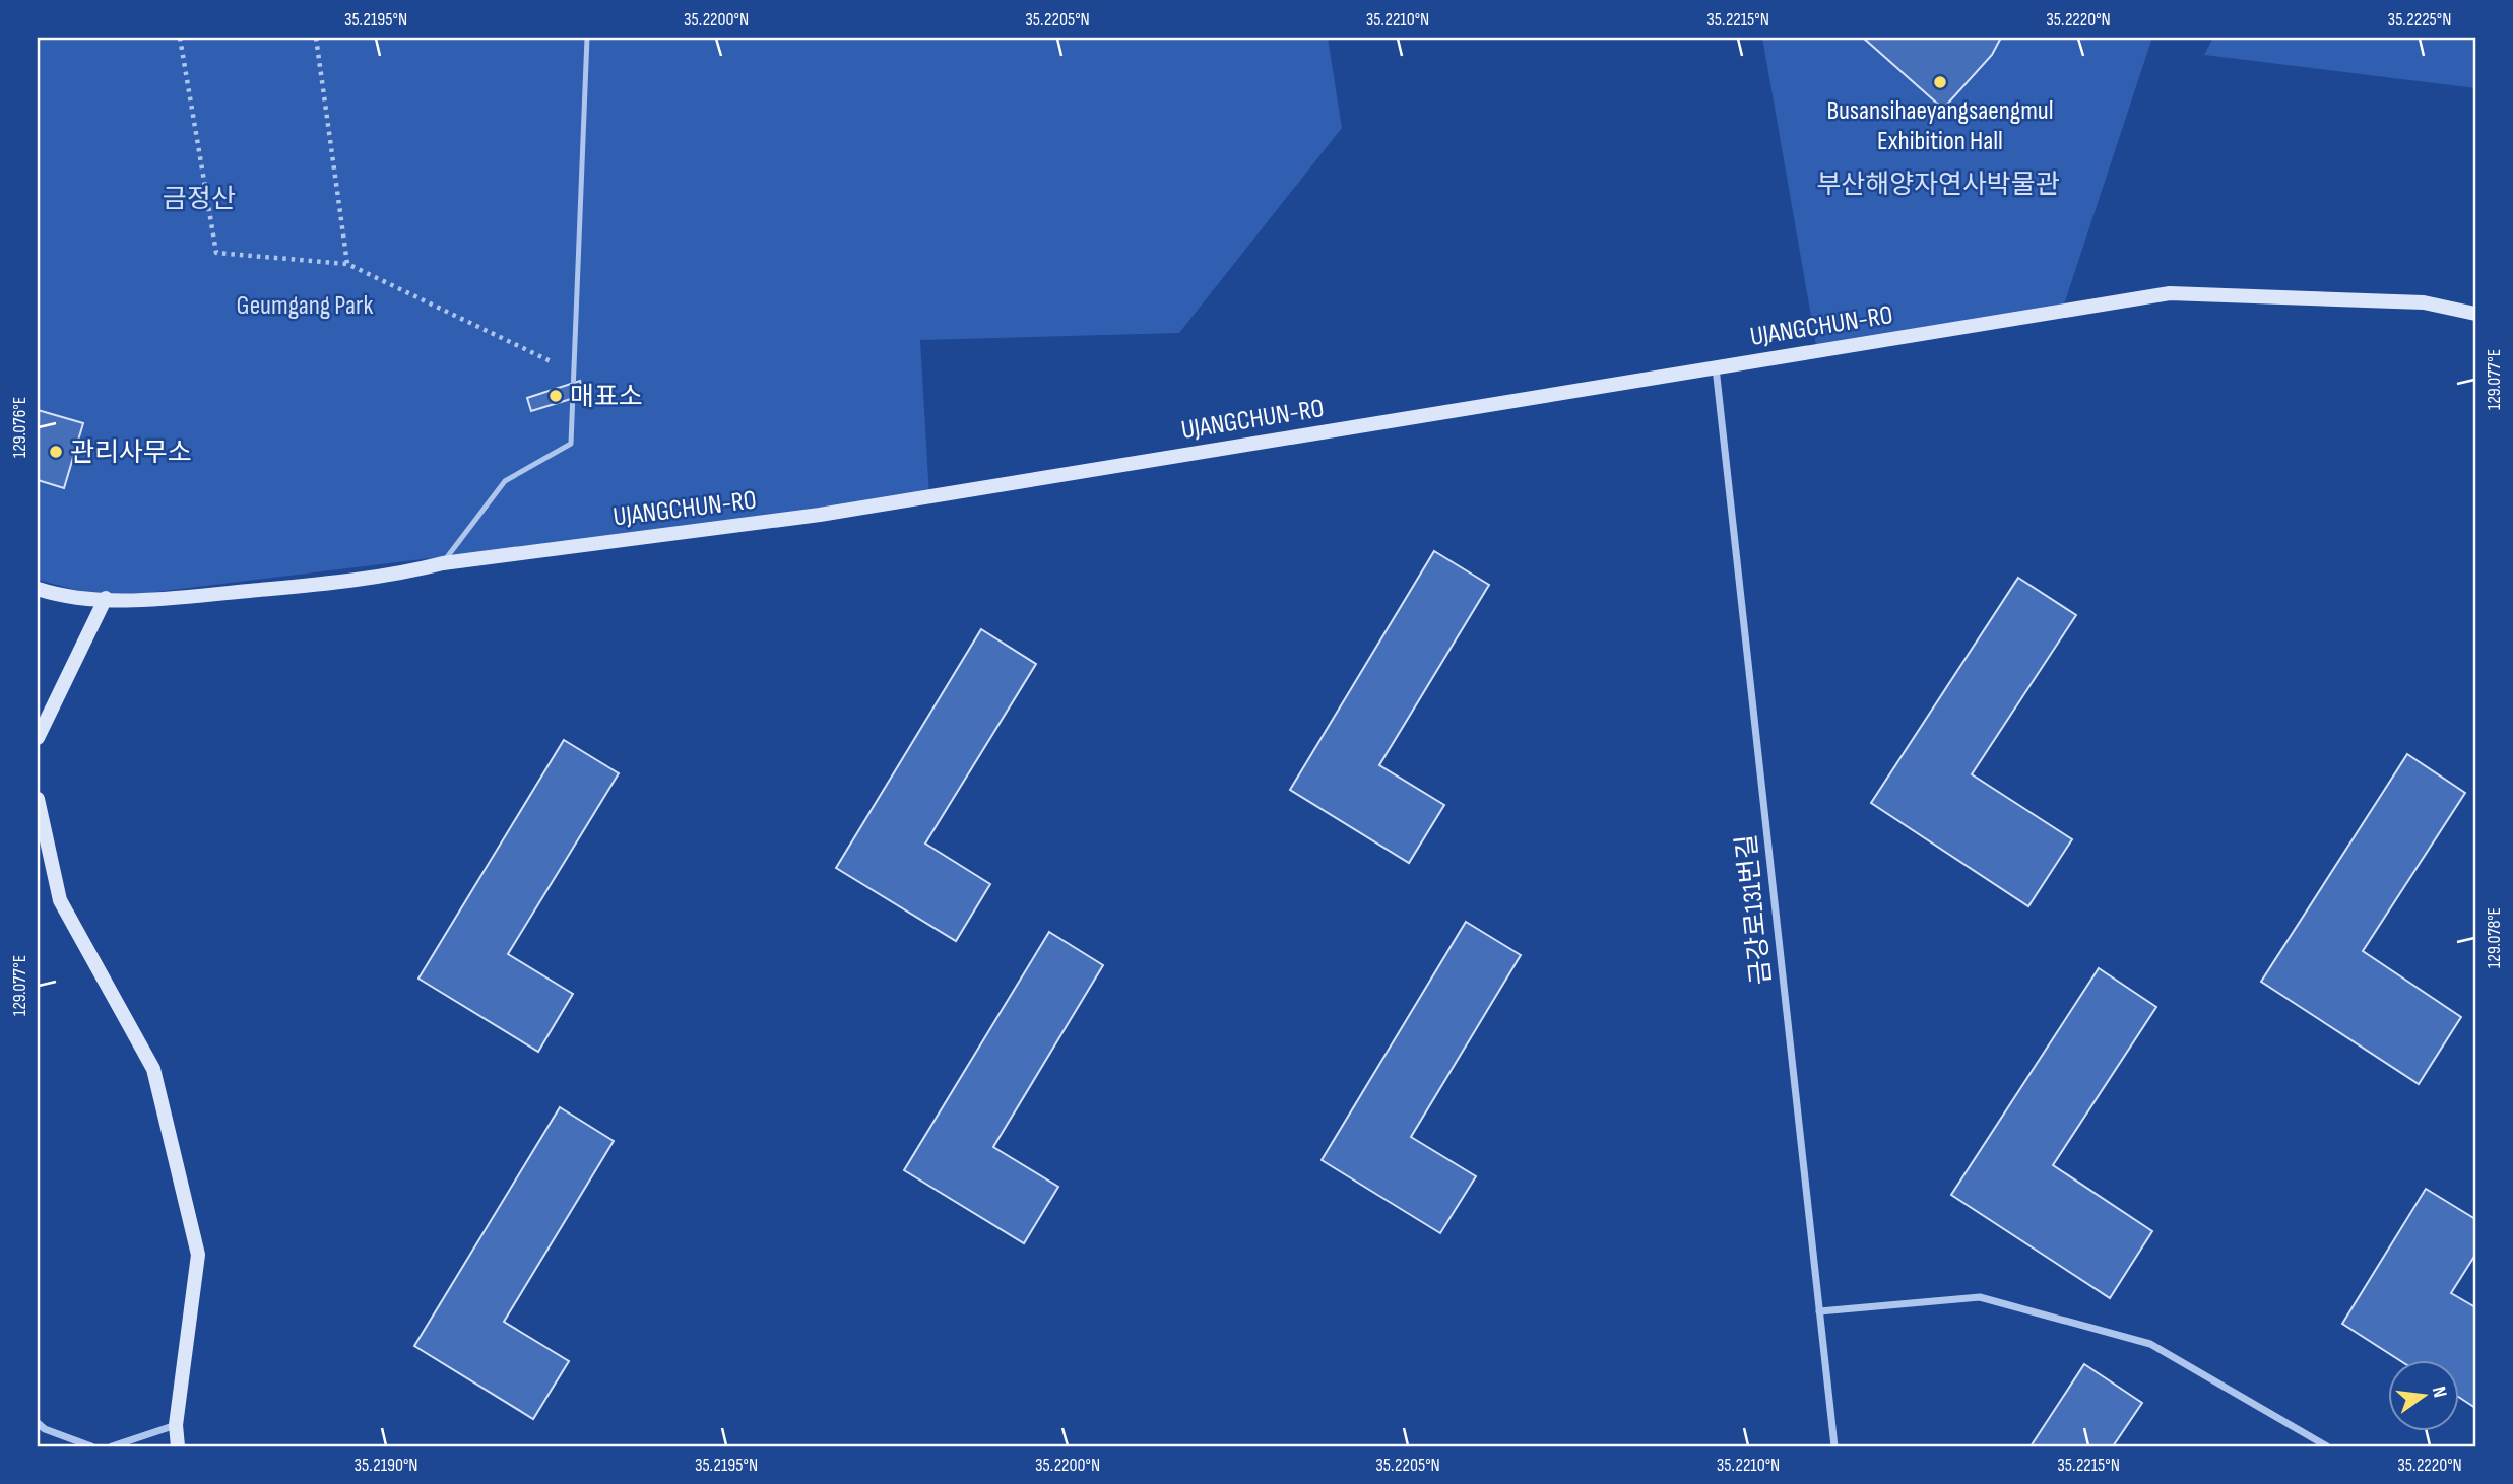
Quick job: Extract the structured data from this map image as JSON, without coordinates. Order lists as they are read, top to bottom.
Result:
{
  "streets": {
    "main road": ["UJANGCHUN-RO"],
    "street": ["금강로131번길"]
  },
  "crossings": [
    ["UJANGCHUN-RO", "금강로131번길"]
  ],
  "parks": ["부산해양자연사박물관", "금정산", "Geumgang Park"],
  "places": ["Busansihaeyangsaengmul Exhibition Hall", "매표소", "관리사무소"],
  "north": "right",
  "coordinates": [
    "35.2195°N",
    "35.2200°N",
    "35.2205°N",
    "35.2210°N",
    "35.2215°N",
    "35.2220°N",
    "35.2225°N",
    "129.077°E",
    "129.076°E",
    "129.078°E",
    "35.2190°N"
  ]
}
